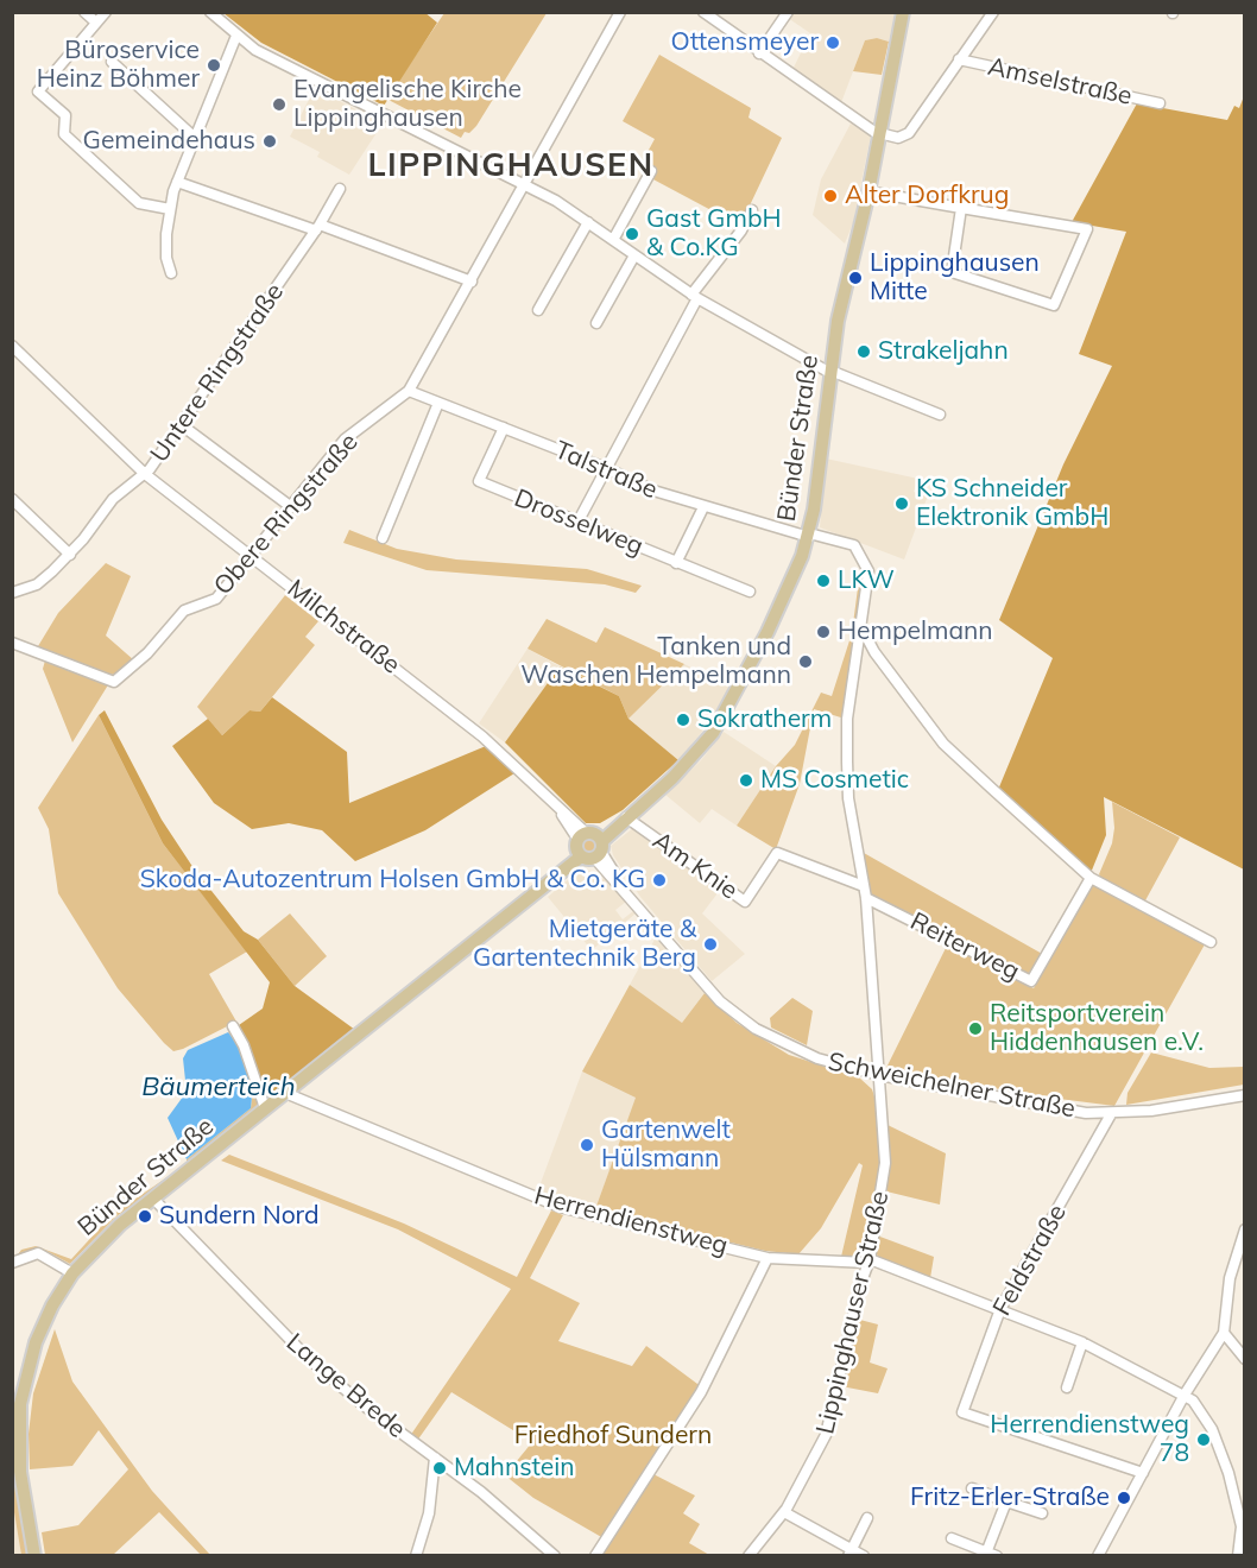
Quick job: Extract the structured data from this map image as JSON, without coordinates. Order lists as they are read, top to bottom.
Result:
{
  "streets": {
    "main road": ["Bünder Straße"],
    "street": [
      "Amselstraße",
      "Untere Ringstraße",
      "Talstraße",
      "Obere Ringstraße",
      "Drosselweg",
      "Milchstraße",
      "Am Knie",
      "Reiterweg",
      "Schweichelner Straße",
      "Herrendienstweg",
      "Feldstraße",
      "Lippinghauser Straße",
      "Lange Brede"
    ]
  },
  "crossings": [
    ["Untere Ringstraße", "Milchstraße"],
    ["Bünder Straße", "Talstraße"],
    ["Bünder Straße", "Milchstraße"],
    ["Bünder Straße", "Am Knie"],
    ["Bünder Straße", "Schweichelner Straße"],
    ["Bünder Straße", "Herrendienstweg"],
    ["Bünder Straße", "Lippinghauser Straße"],
    ["Bünder Straße", "Lange Brede"],
    ["Talstraße", "Obere Ringstraße"],
    ["Talstraße", "Drosselweg"],
    ["Talstraße", "Lippinghauser Straße"],
    ["Obere Ringstraße", "Milchstraße"],
    ["Milchstraße", "Schweichelner Straße"],
    ["Am Knie", "Lippinghauser Straße"],
    ["Reiterweg", "Lippinghauser Straße"],
    ["Schweichelner Straße", "Feldstraße"],
    ["Schweichelner Straße", "Lippinghauser Straße"],
    ["Herrendienstweg", "Feldstraße"],
    ["Herrendienstweg", "Lippinghauser Straße"]
  ],
  "districts": ["LIPPINGHAUSEN"],
  "water": ["Bäumerteich"],
  "parks": ["Friedhof Sundern"],
  "places": [
    "Ottensmeyer",
    "Büroservice Heinz Böhmer",
    "Evangelische Kirche Lippinghausen",
    "Gemeindehaus",
    "Alter Dorfkrug",
    "Gast GmbH & Co.KG",
    "Lippinghausen Mitte",
    "Strakeljahn",
    "KS Schneider Elektronik GmbH",
    "LKW",
    "Hempelmann",
    "Tanken und Waschen Hempelmann",
    "Sokratherm",
    "MS Cosmetic",
    "Skoda-Autozentrum Holsen GmbH & Co. KG",
    "Mietgeräte & Gartentechnik Berg",
    "Reitsportverein Hiddenhausen e.V.",
    "Gartenwelt Hülsmann",
    "Sundern Nord",
    "Herrendienstweg 78",
    "Mahnstein",
    "Fritz-Erler-Straße"
  ]
}
